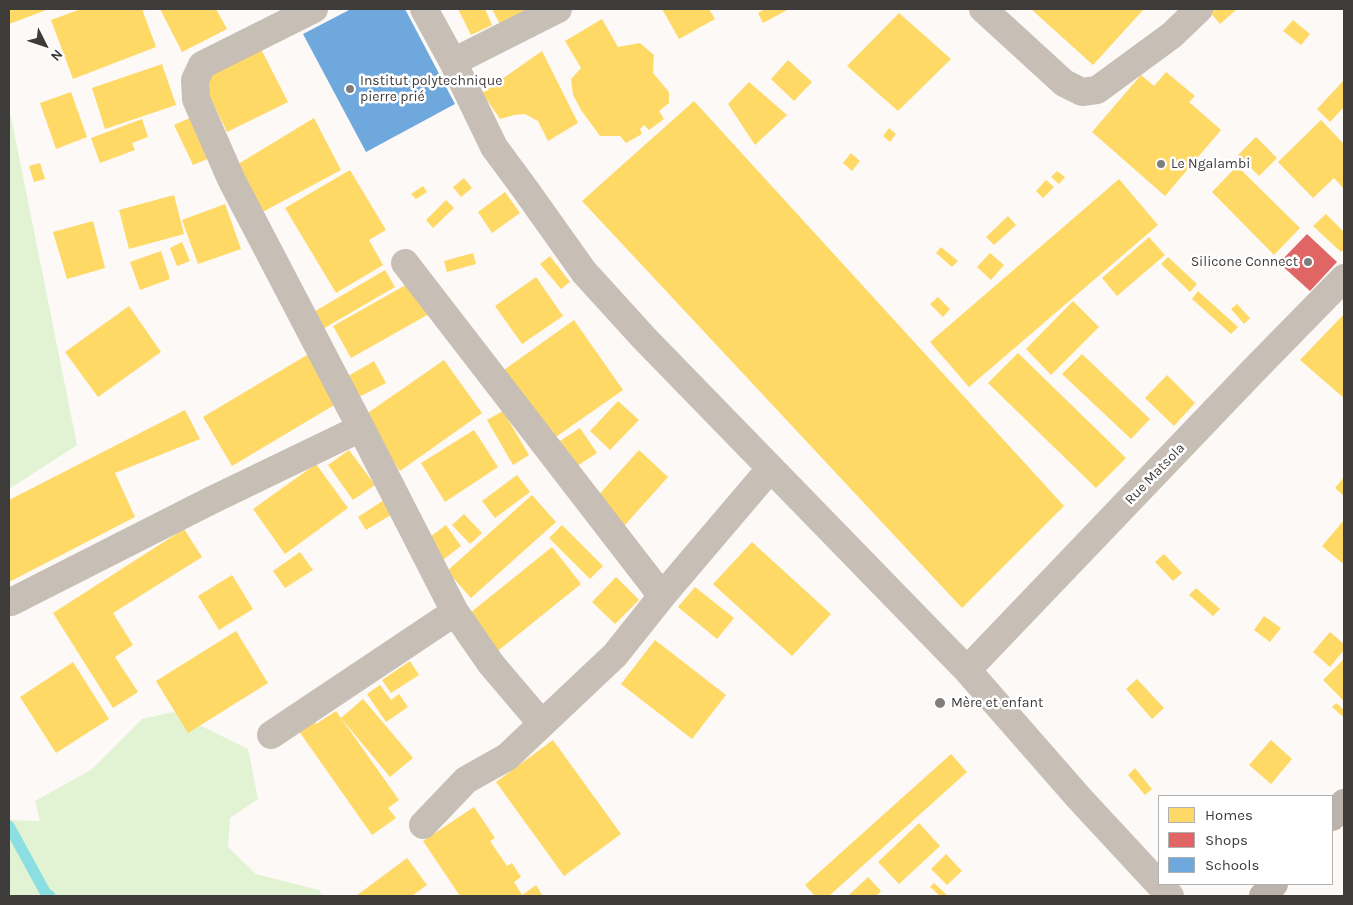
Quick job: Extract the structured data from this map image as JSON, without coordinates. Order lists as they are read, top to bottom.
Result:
{
  "streets": {
    "street": ["Rue Matsola"]
  },
  "places": [
    "Institut polytechnique pierre prié",
    "Le Ngalambi",
    "Silicone Connect",
    "Mère et enfant"
  ],
  "legend": ["Homes", "Shops", "Schools"],
  "north": "bottom right"
}
